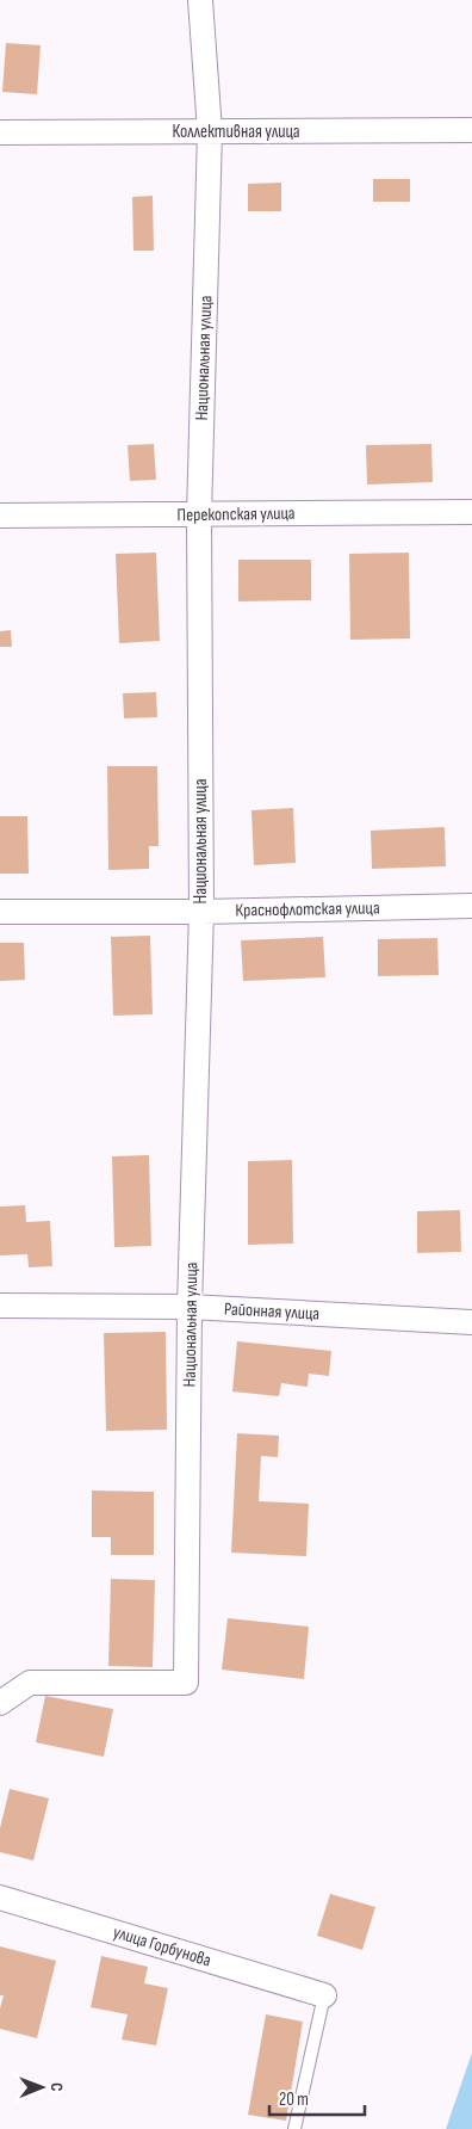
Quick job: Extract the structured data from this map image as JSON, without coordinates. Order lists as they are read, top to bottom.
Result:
{
  "streets": {
    "street": [
      "Коллективная улица",
      "Национальная улица",
      "Перекопская улица",
      "Краснофлотская улица",
      "Районная улица",
      "улица Горбунова"
    ]
  },
  "crossings": [
    ["Коллективная улица", "Национальная улица"],
    ["Национальная улица", "Перекопская улица"],
    ["Национальная улица", "Краснофлотская улица"],
    ["Национальная улица", "Районная улица"]
  ],
  "scale_bar": "20 m",
  "north": "right"
}
